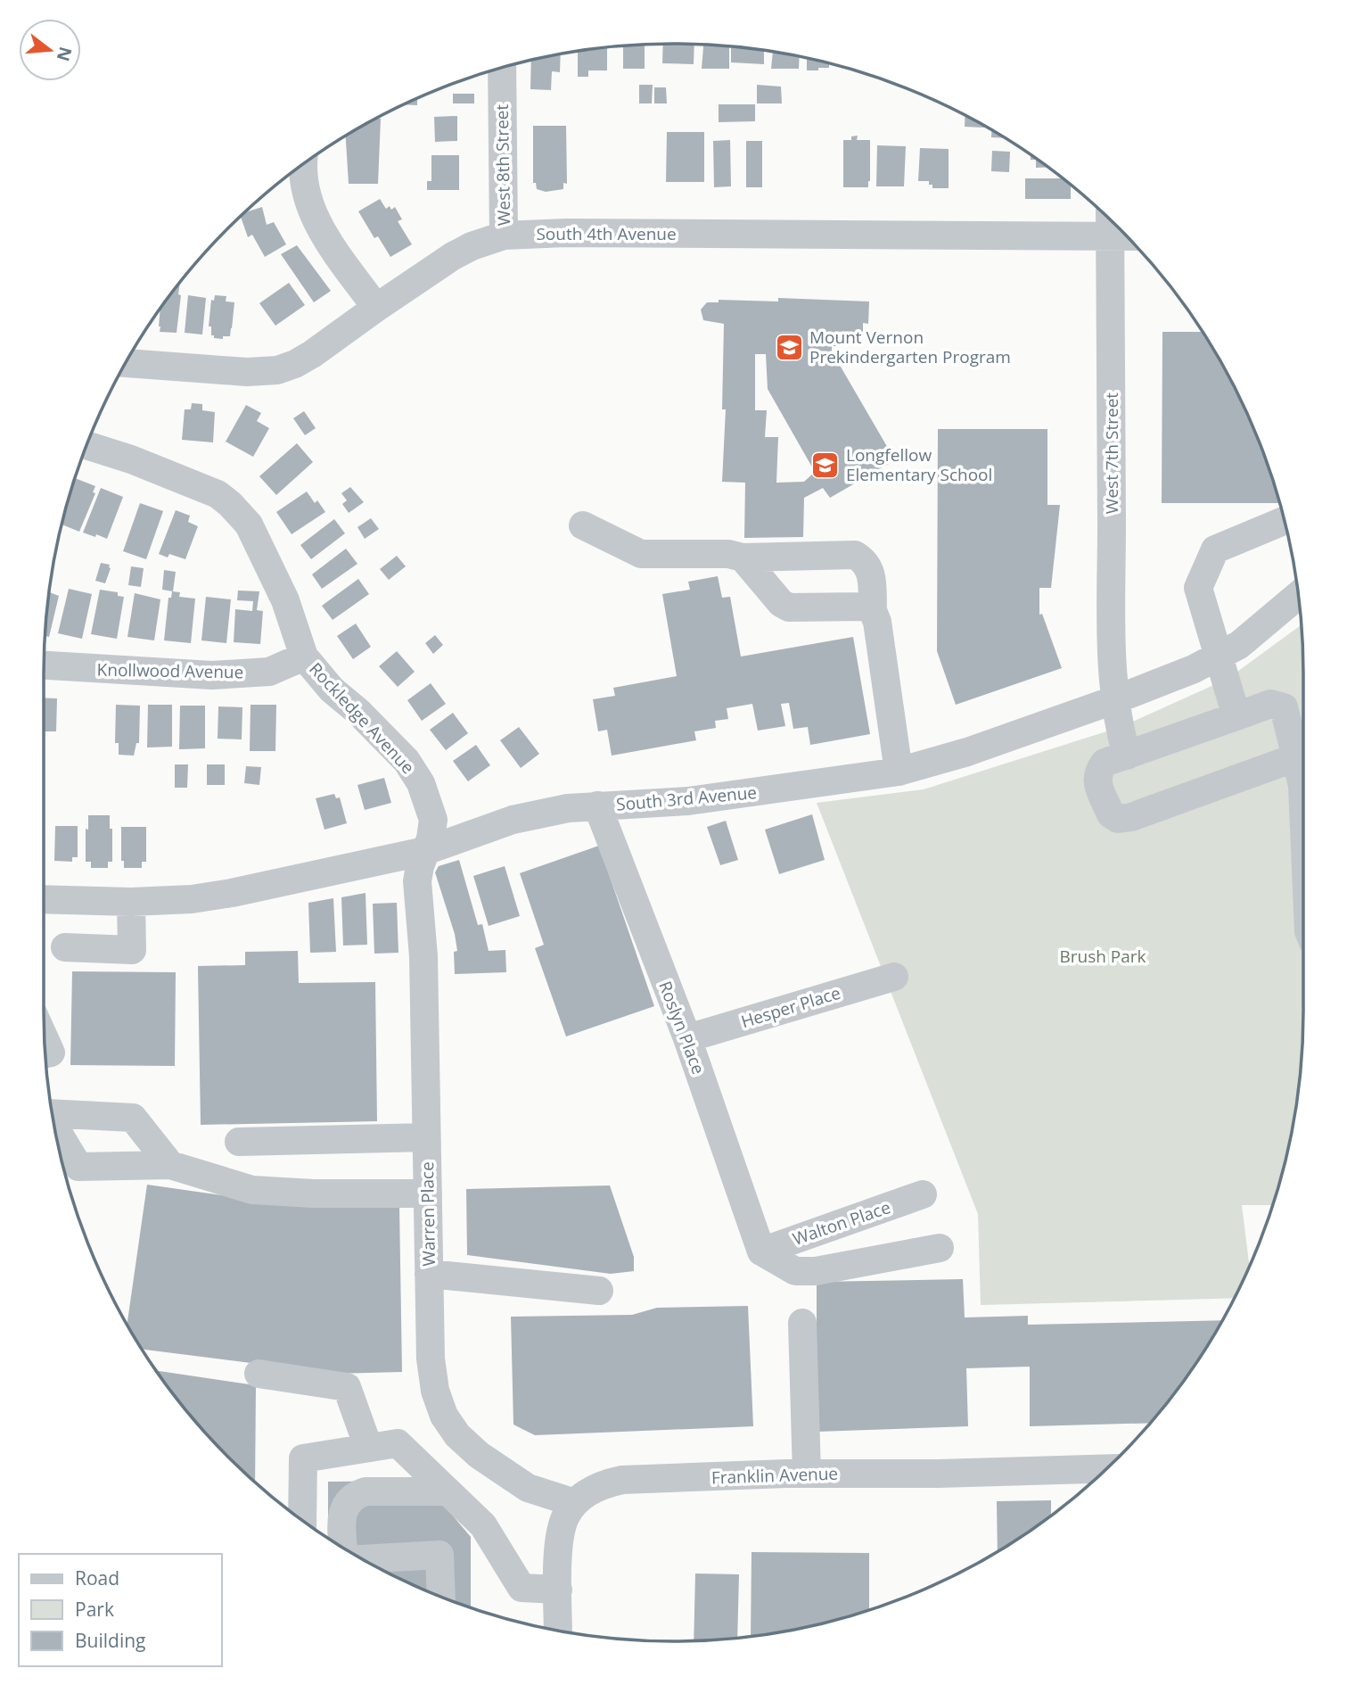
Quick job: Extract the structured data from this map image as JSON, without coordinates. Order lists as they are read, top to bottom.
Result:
{
  "streets": {
    "street": [
      "West 8th Street",
      "South 4th Avenue",
      "West 7th Street",
      "Knollwood Avenue",
      "Rockledge Avenue",
      "South 3rd Avenue",
      "Hesper Place",
      "Roslyn Place",
      "Warren Place",
      "Walton Place",
      "Franklin Avenue"
    ]
  },
  "crossings": [
    ["West 8th Street", "South 4th Avenue"],
    ["South 4th Avenue", "West 7th Street"],
    ["West 7th Street", "South 3rd Avenue"],
    ["Knollwood Avenue", "Rockledge Avenue"],
    ["Rockledge Avenue", "South 3rd Avenue"],
    ["Rockledge Avenue", "Warren Place"],
    ["South 3rd Avenue", "Roslyn Place"],
    ["South 3rd Avenue", "Warren Place"],
    ["Hesper Place", "Roslyn Place"],
    ["Roslyn Place", "Walton Place"],
    ["Warren Place", "Franklin Avenue"]
  ],
  "parks": ["Brush Park"],
  "places": {
    "school or university": ["Mount Vernon Prekindergarten Program", "Longfellow Elementary School"]
  },
  "legend": ["Road", "Park", "Building"],
  "north": "right"
}
